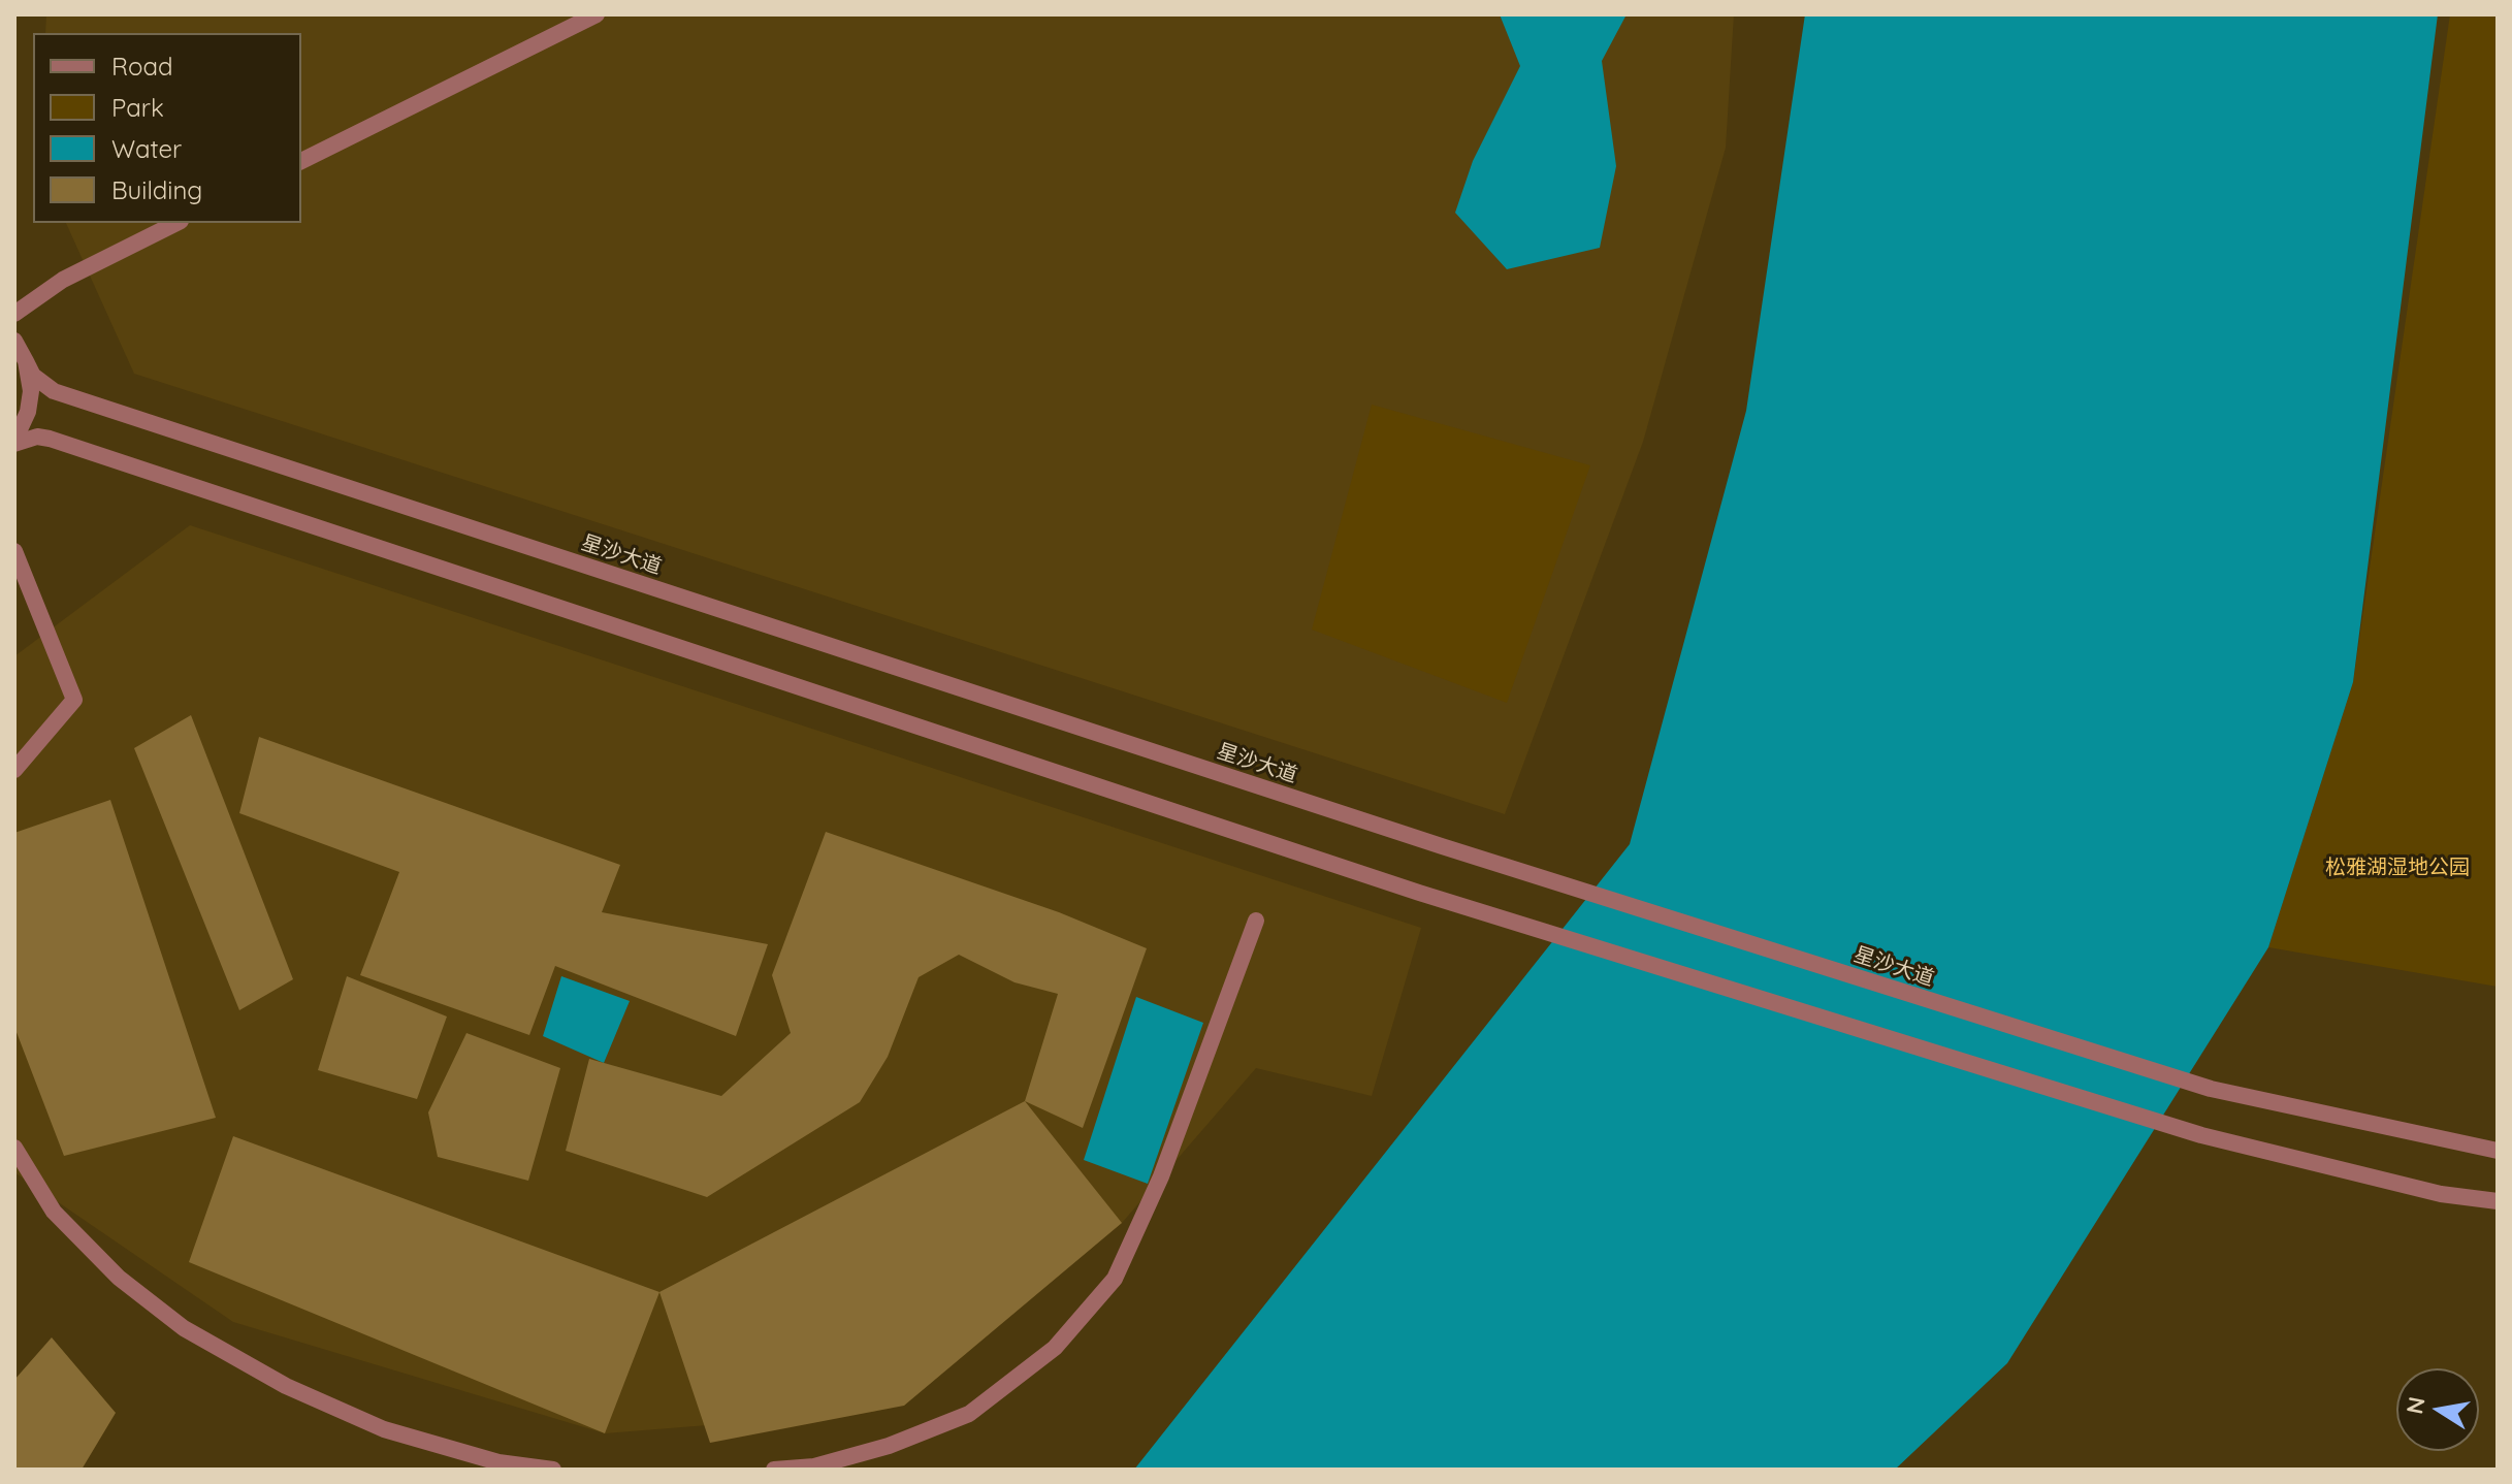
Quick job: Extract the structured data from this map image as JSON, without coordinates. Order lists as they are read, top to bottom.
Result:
{
  "streets": {
    "street": ["星沙大道"]
  },
  "parks": ["松雅湖湿地公园"],
  "legend": [
    "Road",
    "Park",
    "Water",
    "Building"
  ],
  "north": "left"
}
